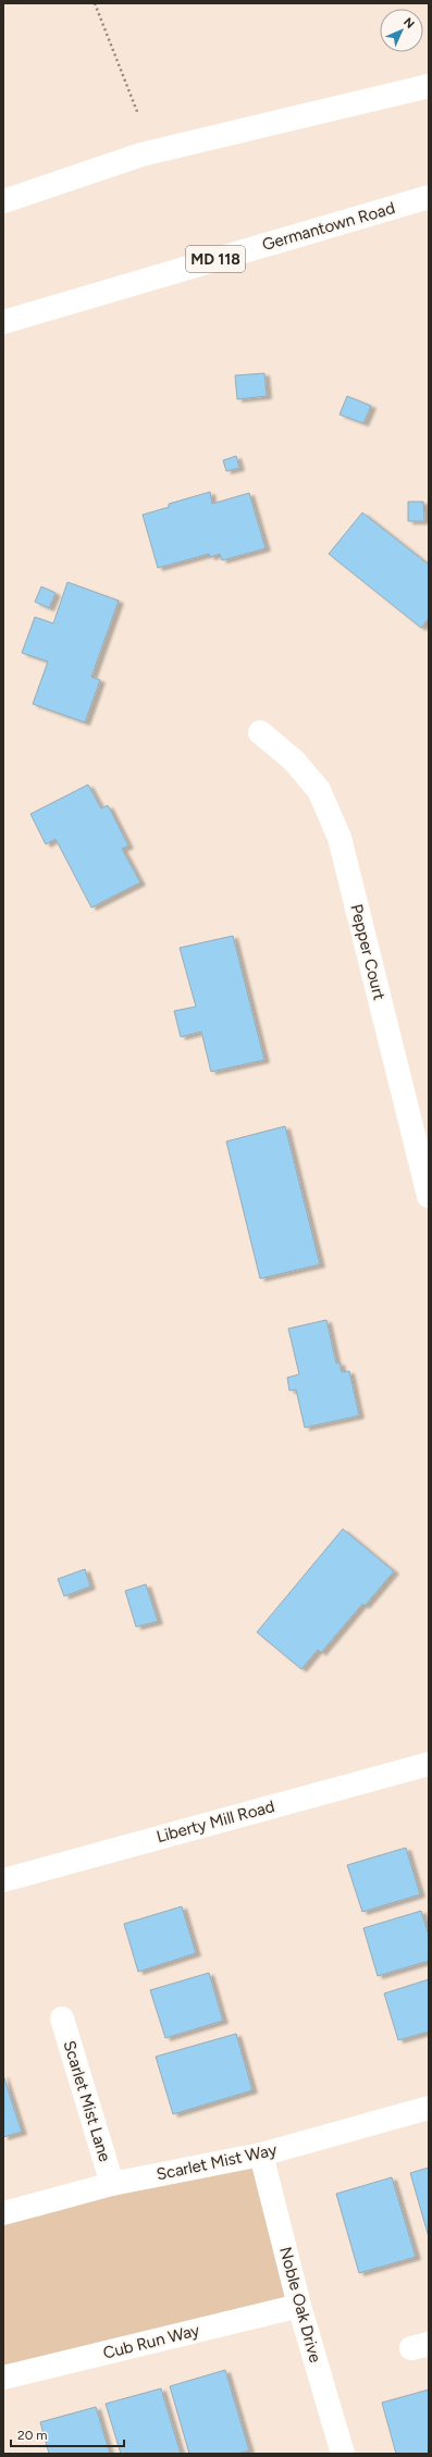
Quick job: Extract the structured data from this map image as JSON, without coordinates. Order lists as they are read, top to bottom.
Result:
{
  "streets": {
    "street": [
      "Germantown Road",
      "MD 118",
      "Pepper Court",
      "Liberty Mill Road",
      "Scarlet Mist Lane",
      "Scarlet Mist Way",
      "Noble Oak Drive",
      "Cub Run Way"
    ]
  },
  "crossings": [
    ["Scarlet Mist Lane", "Scarlet Mist Way"],
    ["Scarlet Mist Way", "Noble Oak Drive"],
    ["Noble Oak Drive", "Cub Run Way"]
  ],
  "scale_bar": "20 m",
  "north": "top right"
}
